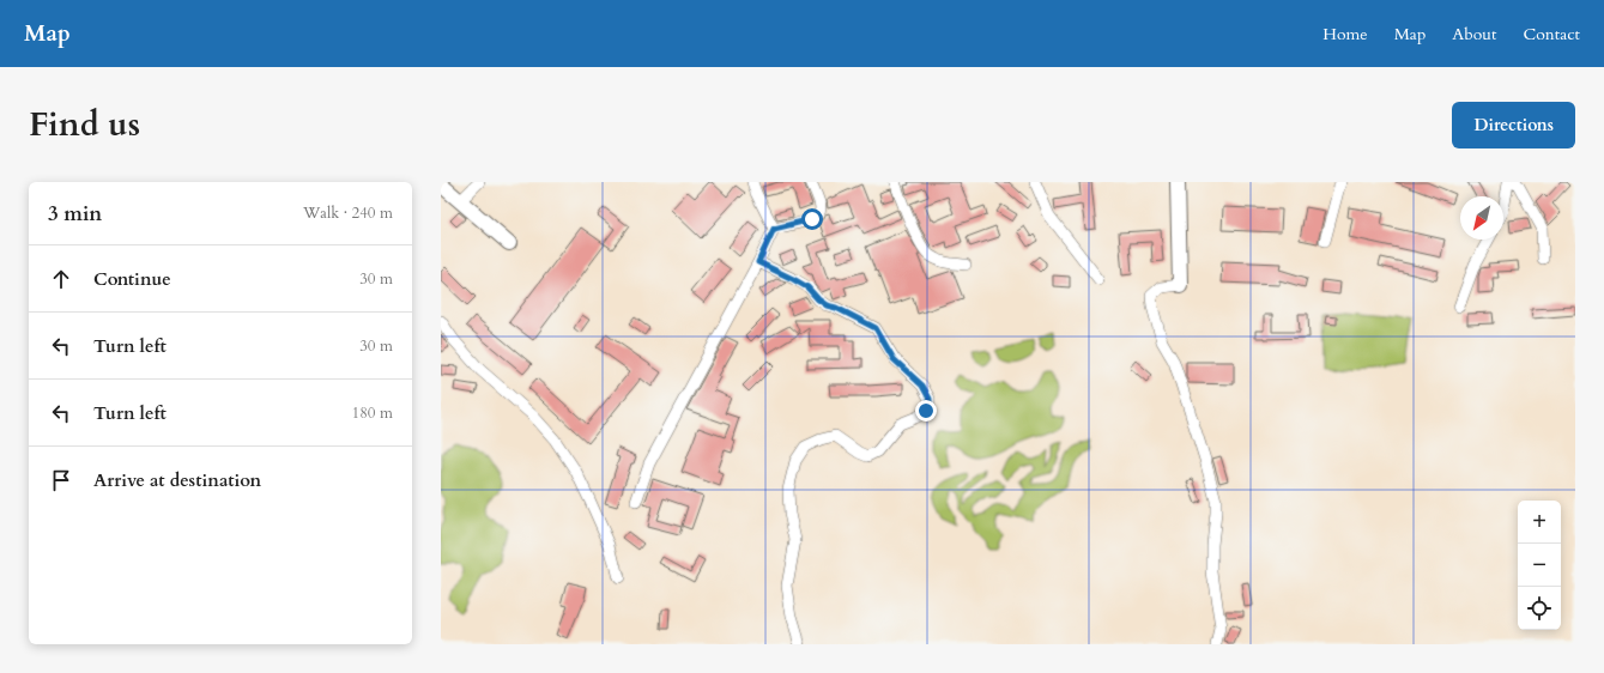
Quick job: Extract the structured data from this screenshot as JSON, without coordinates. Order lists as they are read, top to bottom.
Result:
{
  "north": "bottom left",
  "page": {
    "header": "Map",
    "nav": [
      "Home",
      "Map",
      "About",
      "Contact"
    ],
    "title": "Find us",
    "buttons": "Directions",
    "heading": ["3 min", "Walk · 240 m"],
    "list": [
      ["Continue", "30 m"],
      ["Turn left", "30 m"],
      ["Turn left", "180 m"],
      "Arrive at destination"
    ],
    "map_buttons": ["+", "−"]
  }
}
